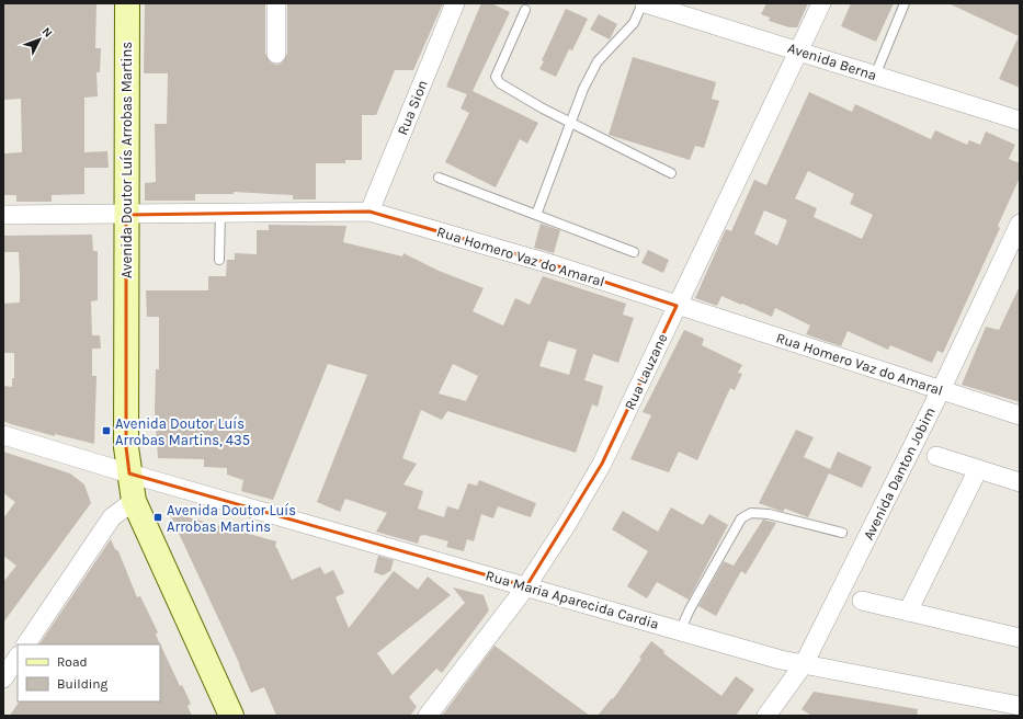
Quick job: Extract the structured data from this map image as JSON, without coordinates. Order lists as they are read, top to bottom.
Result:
{
  "streets": {
    "street": [
      "Avenida Berna",
      "Rua Sion",
      "Avenida Doutor Luís Arrobas Martins",
      "Rua Homero Vaz do Amaral",
      "Rua Lauzane",
      "Avenida Danton Jobim",
      "Rua Maria Aparecida Cardia"
    ]
  },
  "crossings": [
    ["Avenida Berna", "Rua Lauzane"],
    ["Rua Sion", "Rua Homero Vaz do Amaral"],
    ["Avenida Doutor Luís Arrobas Martins", "Rua Homero Vaz do Amaral"],
    ["Avenida Doutor Luís Arrobas Martins", "Rua Maria Aparecida Cardia"],
    ["Rua Homero Vaz do Amaral", "Rua Lauzane"],
    ["Rua Homero Vaz do Amaral", "Avenida Danton Jobim"],
    ["Rua Lauzane", "Rua Maria Aparecida Cardia"],
    ["Avenida Danton Jobim", "Rua Maria Aparecida Cardia"]
  ],
  "places": {
    "transit": ["Avenida Doutor Luís Arrobas Martins, 435", "Avenida Doutor Luís Arrobas Martins"]
  },
  "legend": ["Road", "Building"],
  "north": "top right"
}
